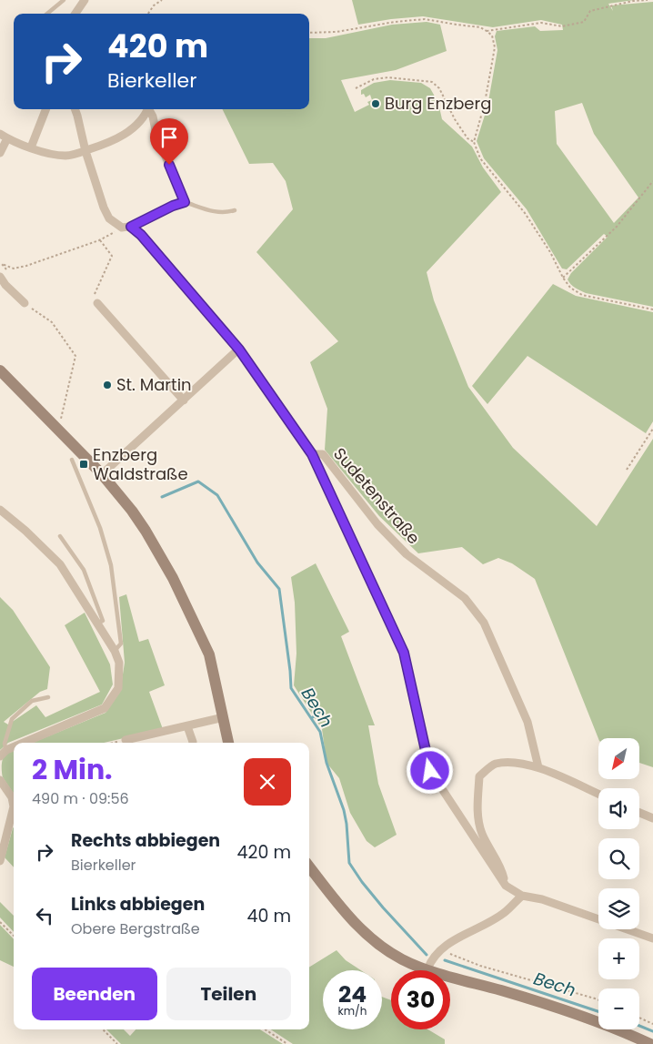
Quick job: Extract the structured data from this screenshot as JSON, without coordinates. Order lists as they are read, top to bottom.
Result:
{
  "streets": {
    "street": ["Sudetenstraße"]
  },
  "water": ["Bech"],
  "places": {
    "other": ["Burg Enzberg", "St. Martin"],
    "transit": ["Enzberg Waldstraße"]
  },
  "north": "bottom left",
  "page": {
    "turn": ["420 m", "Bierkeller"],
    "map_buttons": ["+", "−"],
    "heading": ["2 Min.", "490 m · 09:56"],
    "list": [
      {
        "name": "Rechts abbiegen",
        "note": "Bierkeller",
        "value": "420 m"
      },
      {
        "name": "Links abbiegen",
        "note": "Obere Bergstraße",
        "value": "40 m"
      }
    ],
    "buttons": ["Beenden", "Teilen"],
    "speed": "24 km/h",
    "limit": "30"
  }
}
